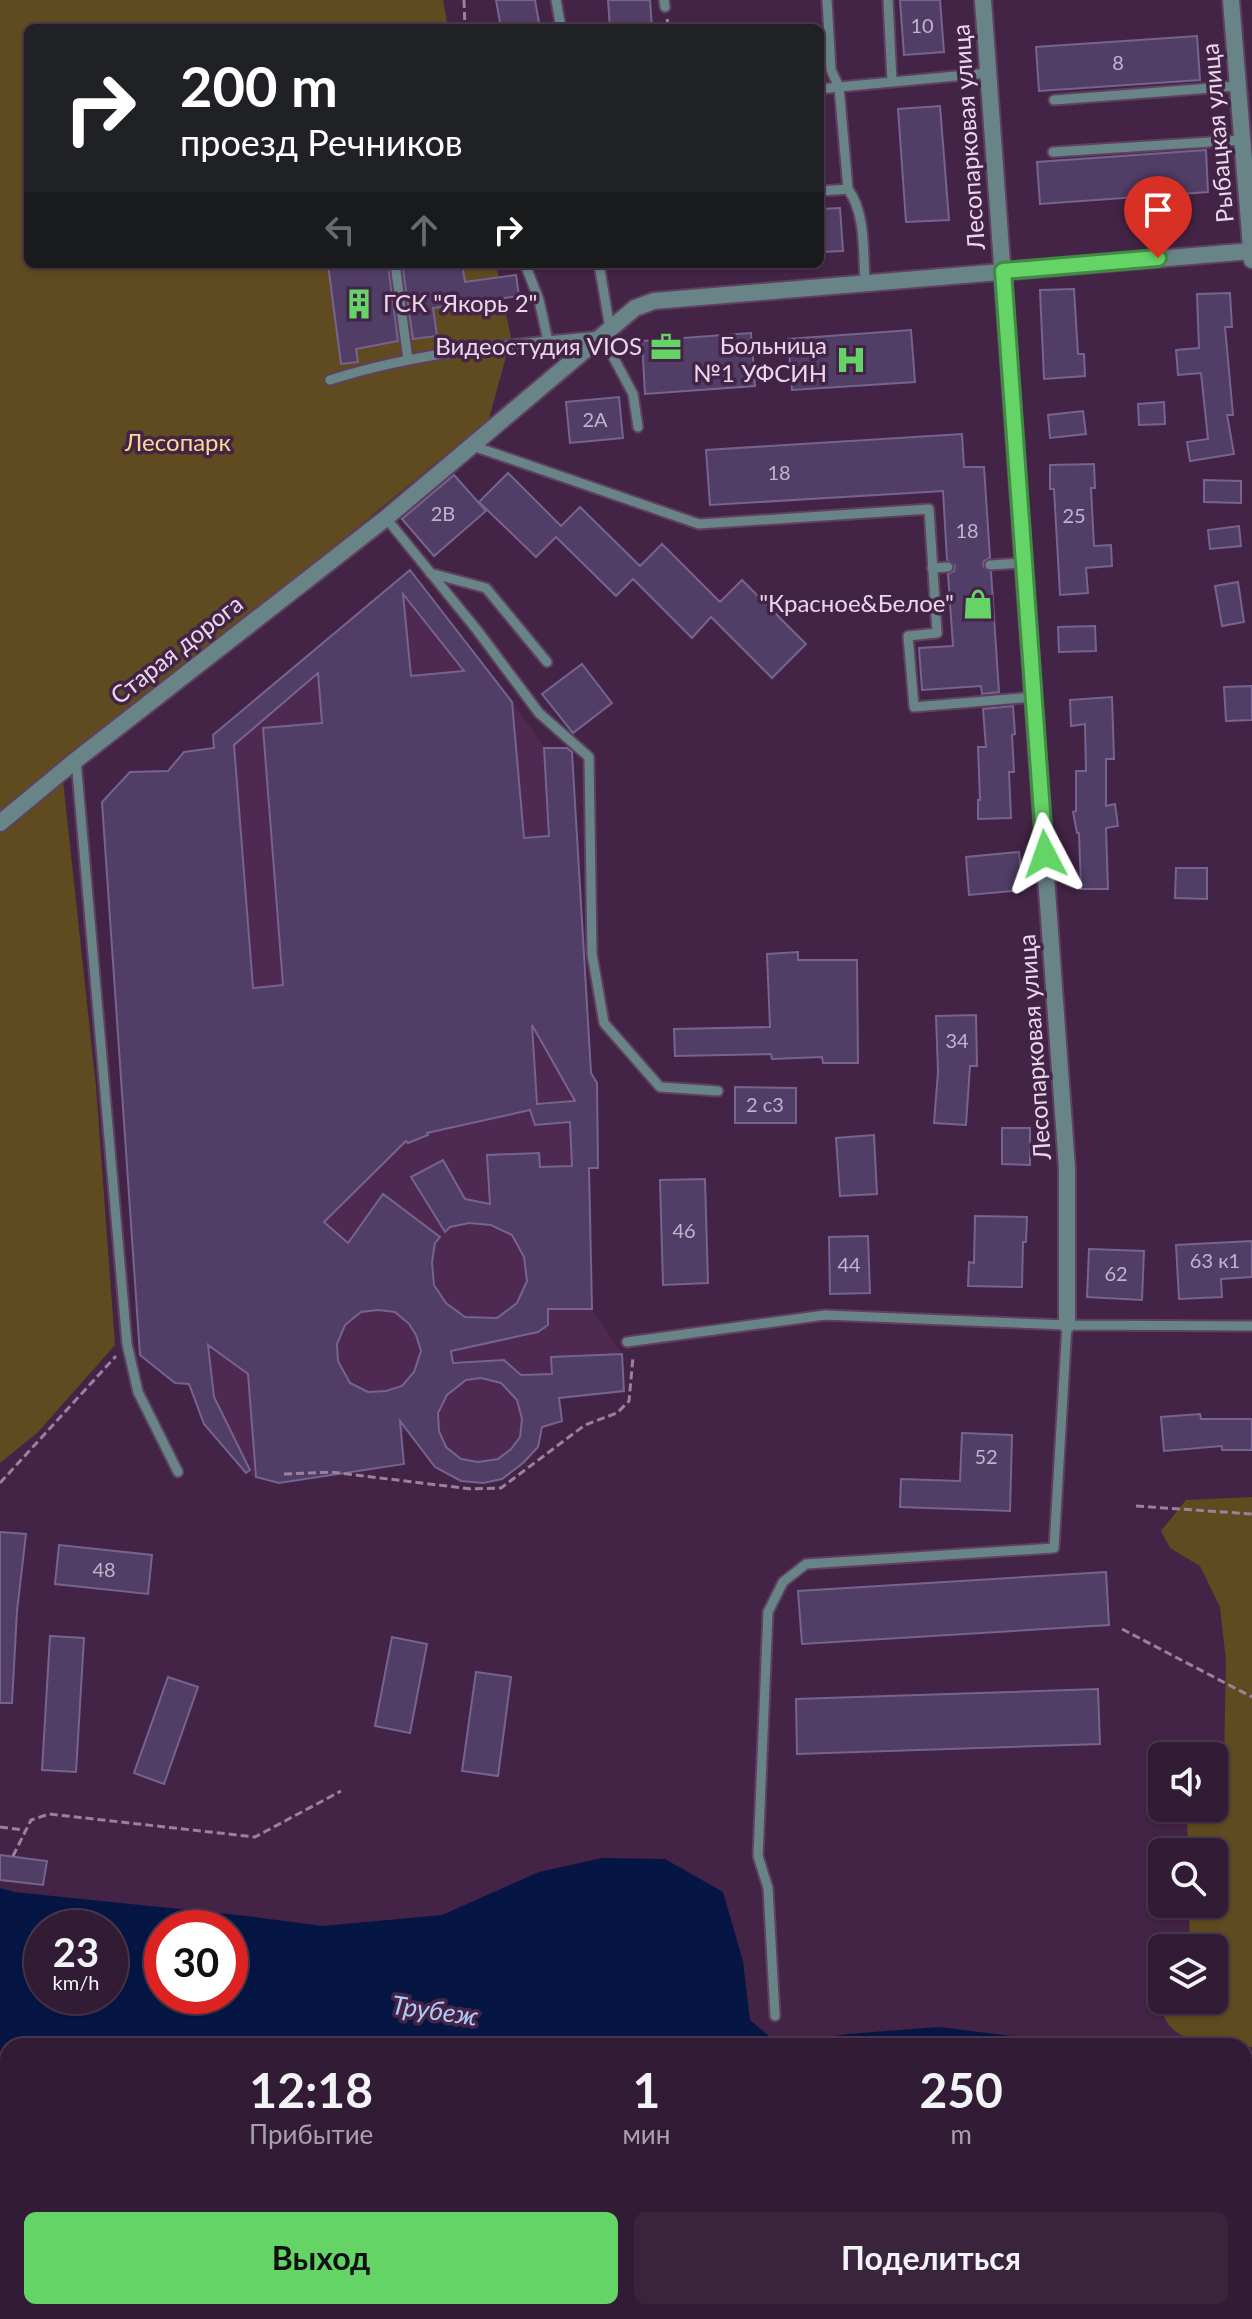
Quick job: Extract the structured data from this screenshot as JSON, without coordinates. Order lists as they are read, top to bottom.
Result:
{
  "streets": {
    "street": ["Рыбацкая улица", "Лесопарковая улица", "Старая дорога"]
  },
  "crossings": [
    ["Рыбацкая улица", "Старая дорога"],
    ["Лесопарковая улица", "Старая дорога"]
  ],
  "water": ["Трубеж"],
  "parks": ["Лесопарк"],
  "places": {
    "building": ["ГСК \"Якорь 2\""],
    "office": ["Видеостудия VIOS"],
    "hospital": ["Больница №1 УФСИН"],
    "shop": ["\"Красное&Белое\""]
  },
  "house_numbers": [
    "10",
    "8",
    "2А",
    "18",
    "2В",
    "25",
    "18",
    "34",
    "2 с3",
    "46",
    "63 к1",
    "44",
    "62",
    "52",
    "48"
  ],
  "page": {
    "turn": ["200 m", "проезд Речников"],
    "speed": "23 km/h",
    "limit": "30",
    "eta": [
      "12:18",
      "Прибытие",
      "1",
      "мин",
      "250",
      "m"
    ],
    "buttons": ["Выход", "Поделиться"]
  }
}
